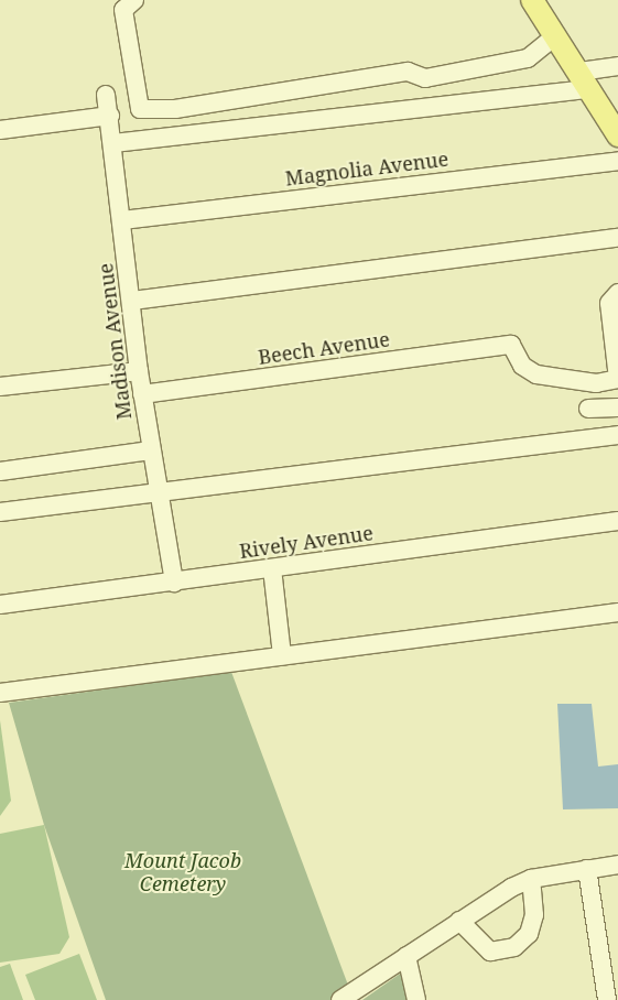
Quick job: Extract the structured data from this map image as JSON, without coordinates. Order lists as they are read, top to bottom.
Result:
{
  "streets": {
    "street": [
      "Magnolia Avenue",
      "Madison Avenue",
      "Beech Avenue",
      "Rively Avenue"
    ]
  },
  "crossings": [
    ["Magnolia Avenue", "Madison Avenue"],
    ["Madison Avenue", "Beech Avenue"],
    ["Madison Avenue", "Rively Avenue"]
  ],
  "parks": ["Mount Jacob Cemetery"]
}
